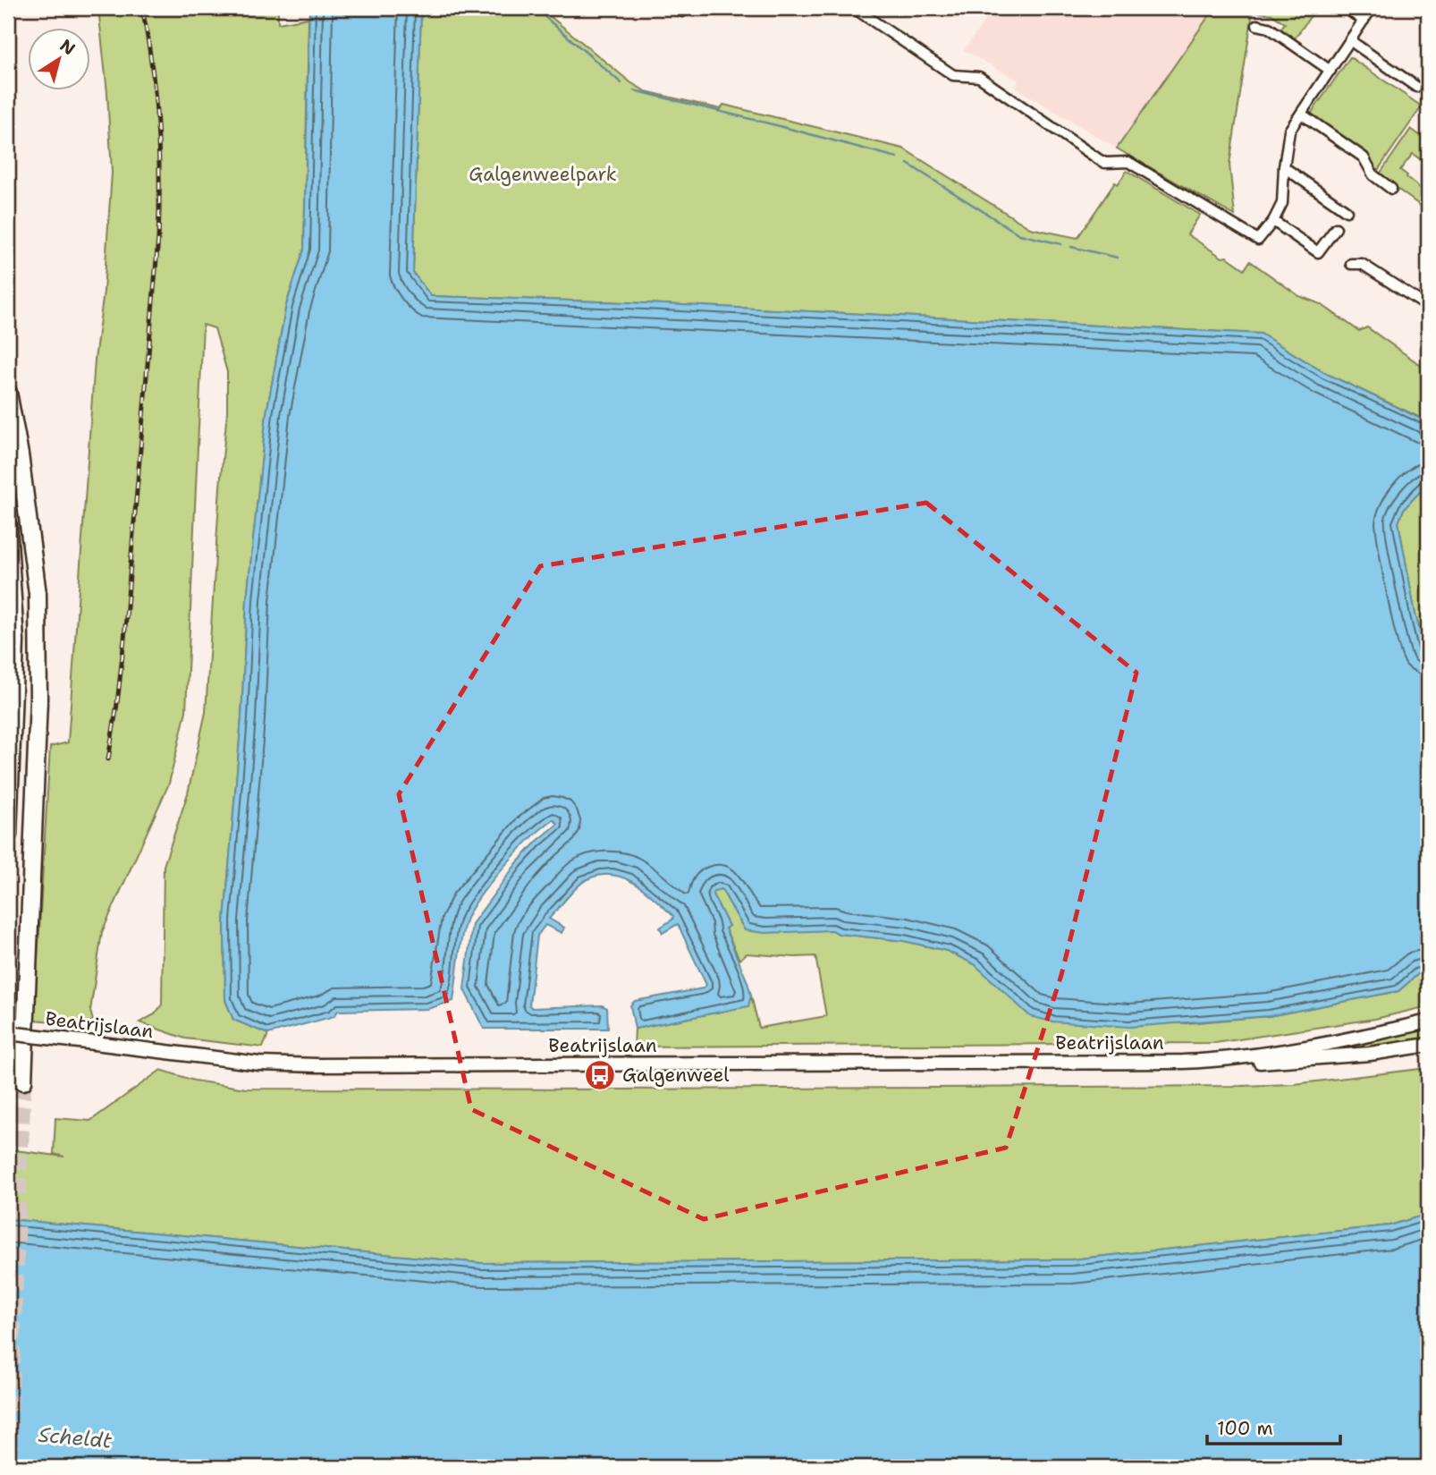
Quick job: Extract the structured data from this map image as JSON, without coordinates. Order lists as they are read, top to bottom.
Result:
{
  "streets": {
    "street": ["Beatrijslaan"]
  },
  "water": ["Scheldt"],
  "parks": ["Galgenweelpark"],
  "places": {
    "bus stop": ["Galgenweel"]
  },
  "scale_bar": "100 m",
  "north": "top right"
}
